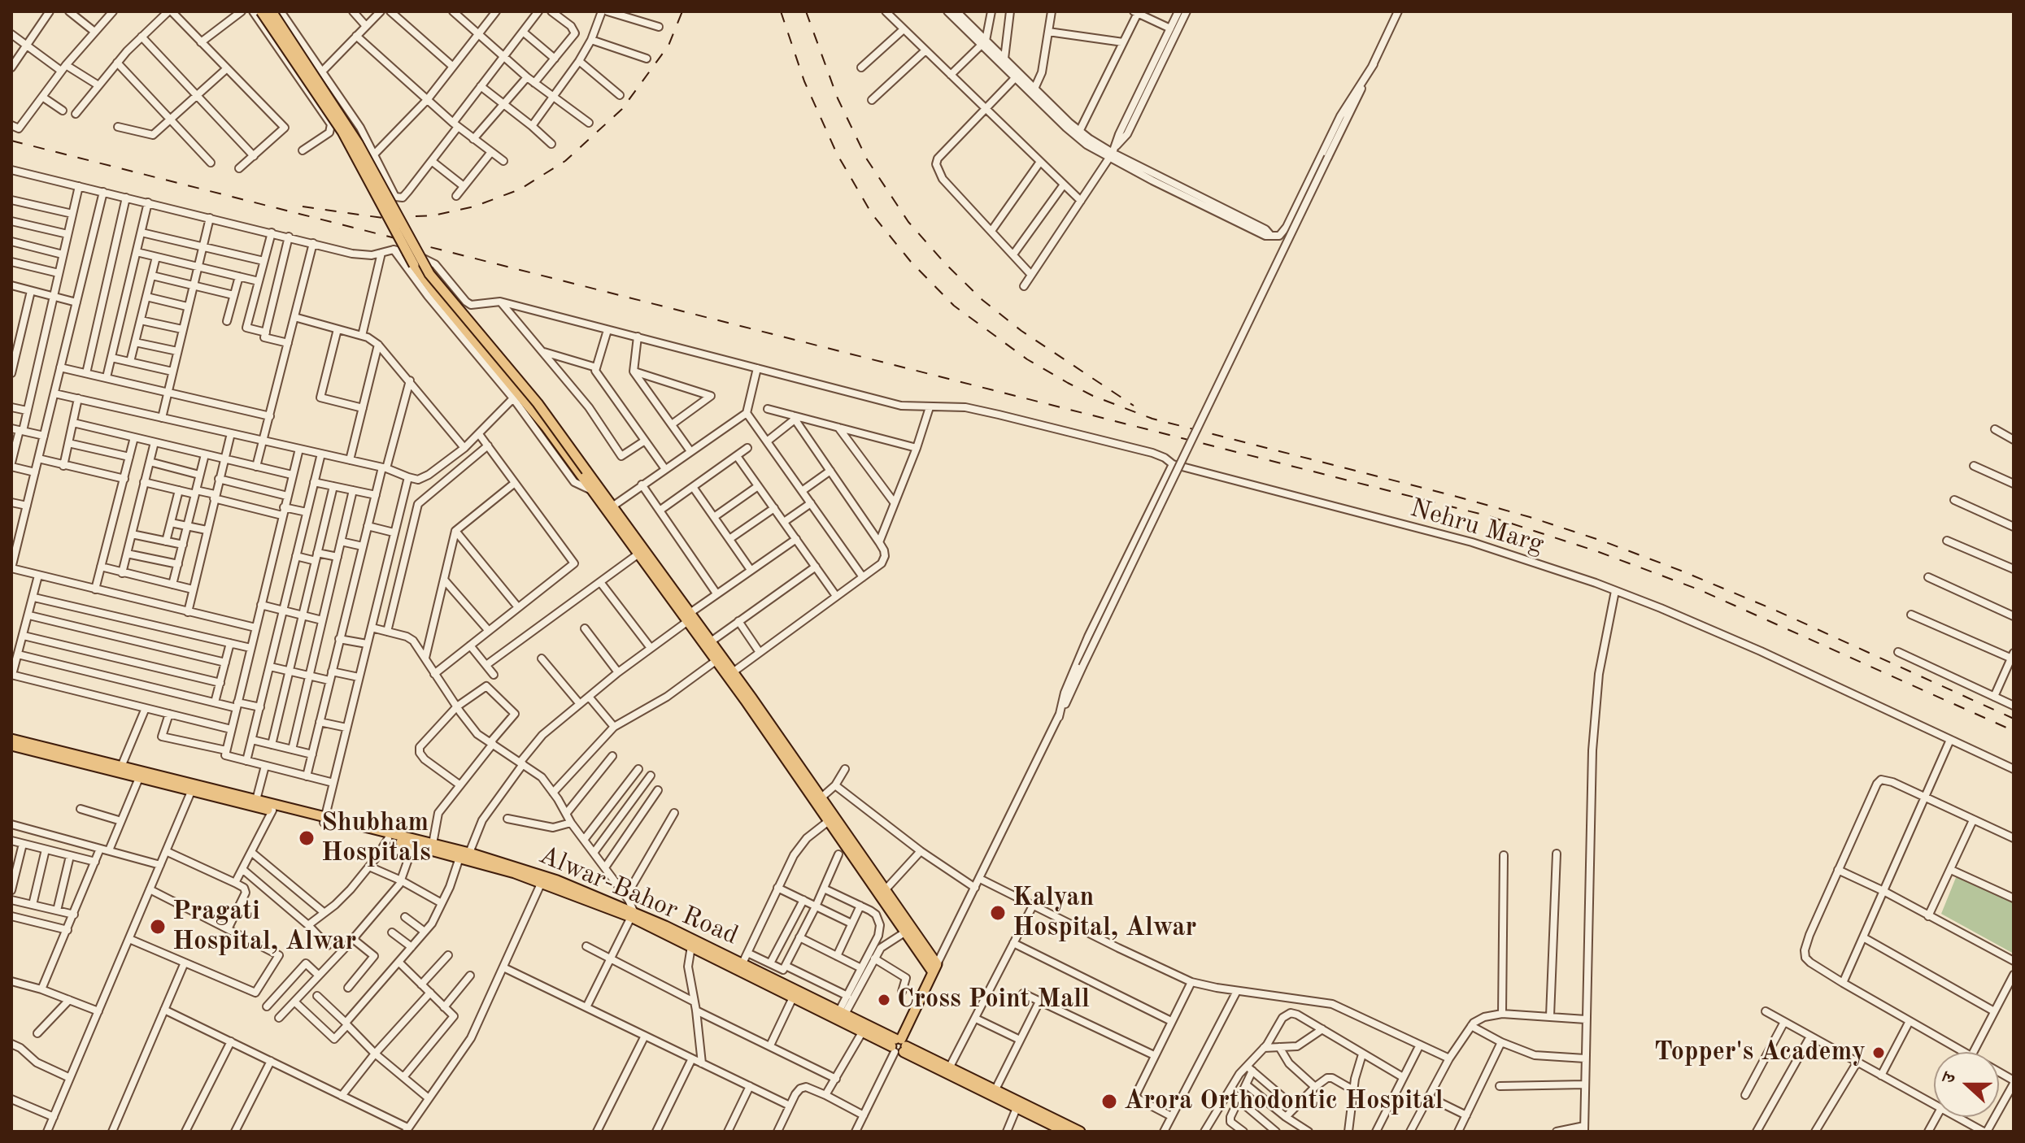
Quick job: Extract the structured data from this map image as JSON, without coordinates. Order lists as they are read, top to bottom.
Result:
{
  "streets": {
    "main road": ["Alwar-Bahor Road"],
    "street": ["Nehru Marg"]
  },
  "places": [
    "Shubham Hospitals",
    "Kalyan Hospital, Alwar",
    "Pragati Hospital, Alwar",
    "Cross Point Mall",
    "Topper's Academy",
    "Arora Orthodontic Hospital"
  ],
  "north": "left"
}
